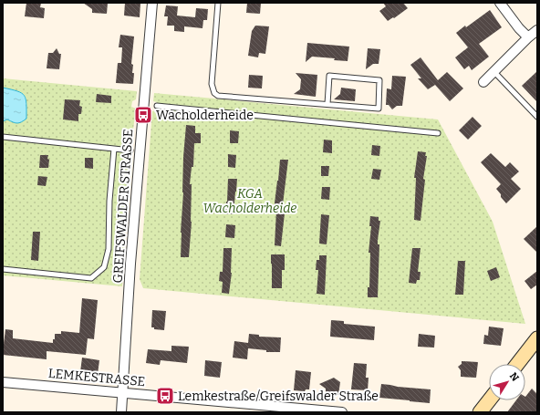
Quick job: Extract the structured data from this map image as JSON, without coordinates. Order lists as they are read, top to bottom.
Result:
{
  "streets": {
    "street": ["GREIFSWALDER STRASSE", "LEMKESTRASSE"]
  },
  "crossings": [
    ["GREIFSWALDER STRASSE", "LEMKESTRASSE"]
  ],
  "parks": ["KGA Wacholderheide"],
  "places": {
    "bus stop": ["Wacholderheide", "Lemkestraße/Greifswalder Straße"]
  },
  "north": "top right"
}
